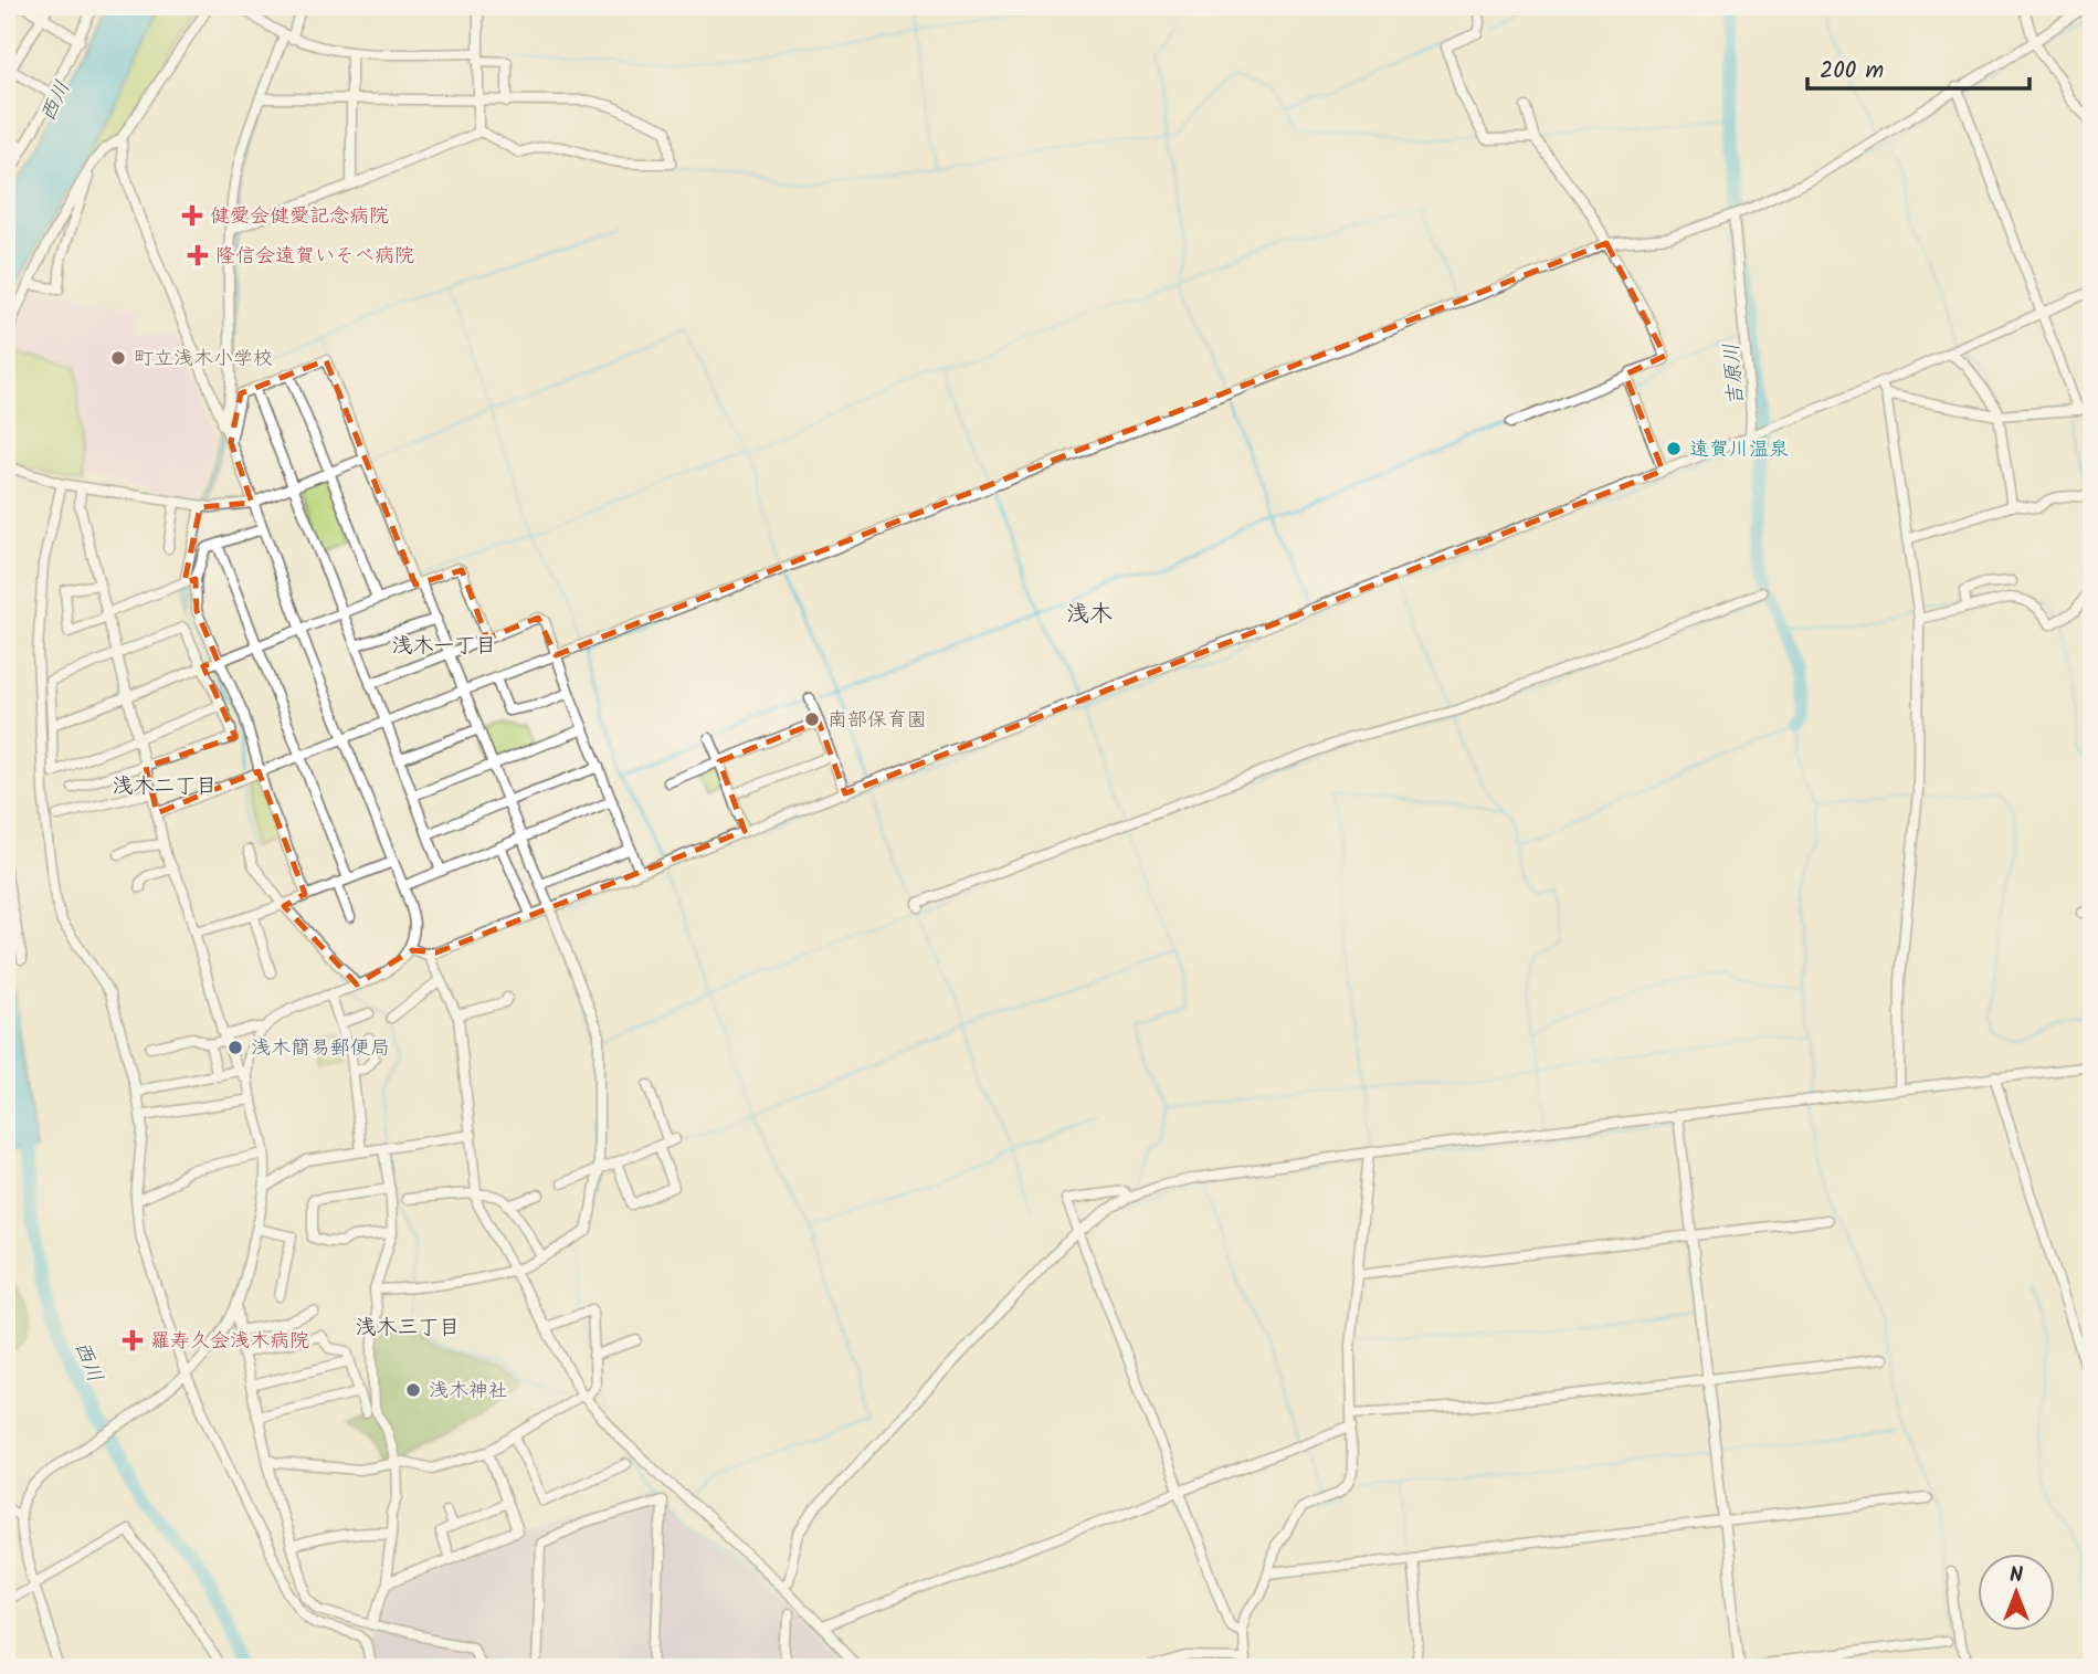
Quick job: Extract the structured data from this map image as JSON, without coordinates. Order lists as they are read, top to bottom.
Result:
{
  "districts": [
    "浅木",
    "浅木一丁目",
    "浅木二丁目",
    "浅木三丁目"
  ],
  "water": ["西川", "吉原川"],
  "places": {
    "health": ["健愛会健愛記念病院", "隆信会遠賀いそべ病院", "羅寿久会浅木病院"],
    "other": [
      "町立浅木小学校",
      "遠賀川温泉",
      "南部保育園",
      "浅木簡易郵便局",
      "浅木神社"
    ]
  },
  "scale_bar": "200 m",
  "north": "top"
}
